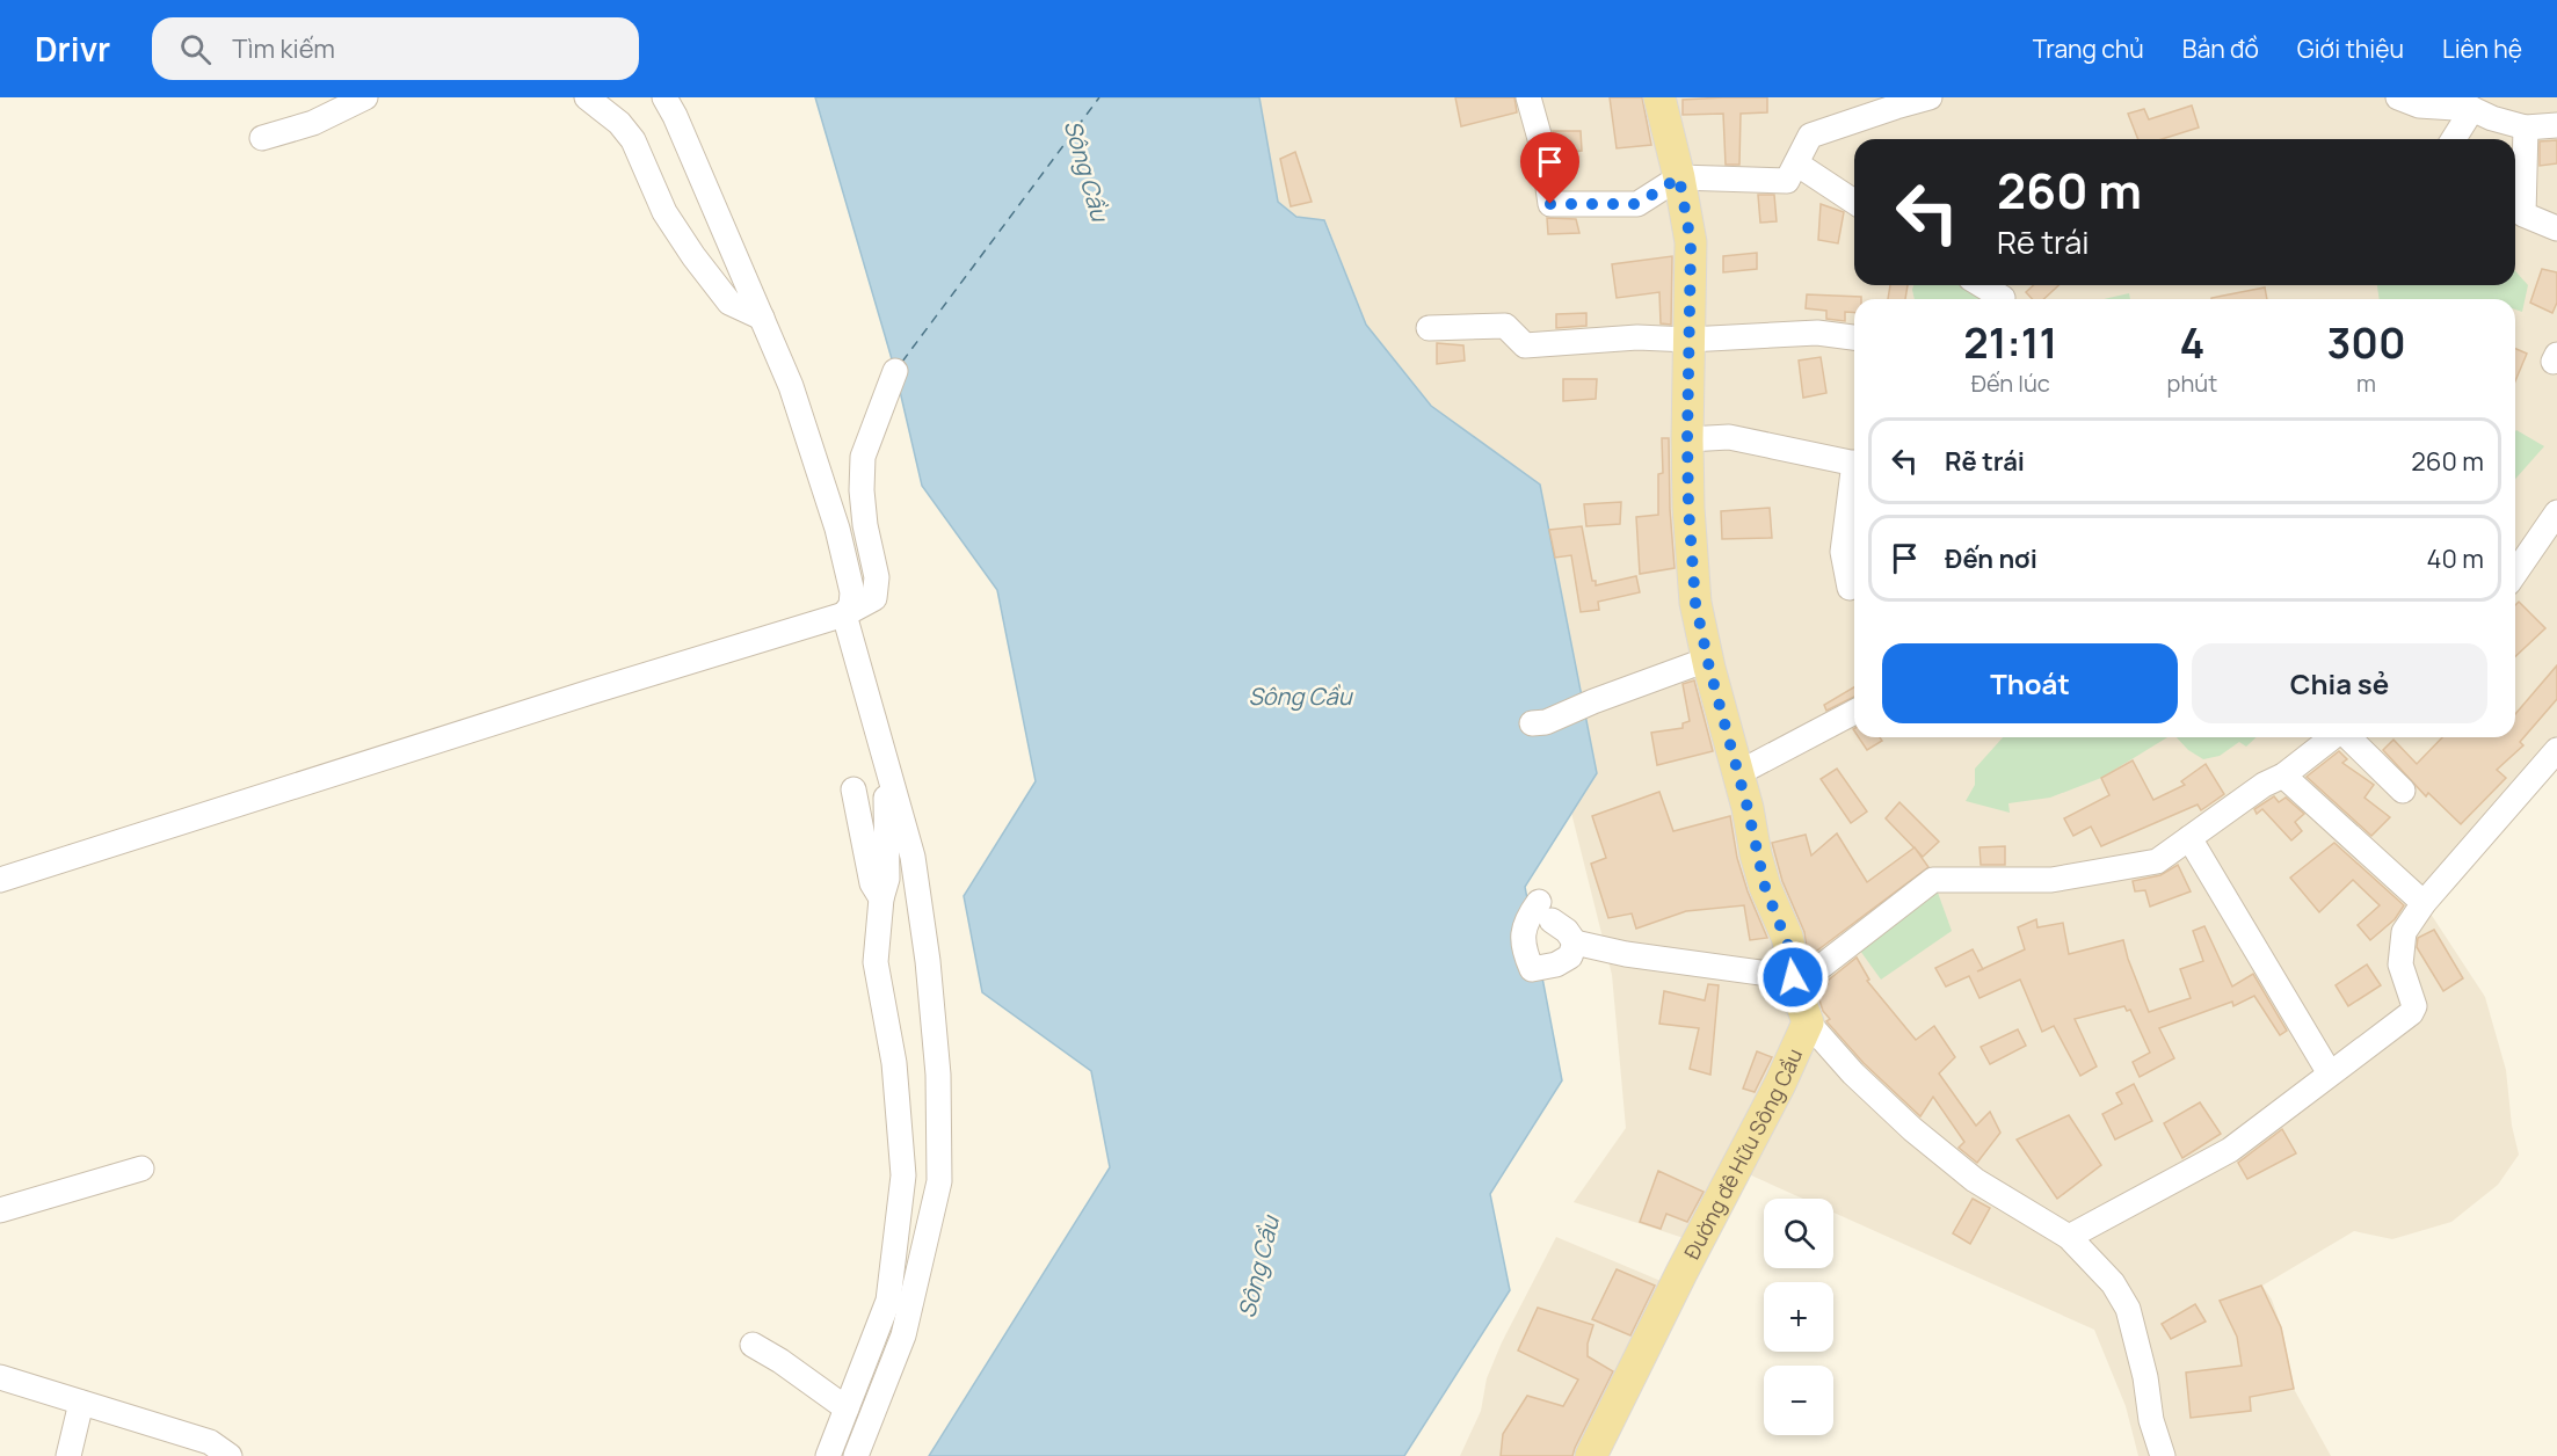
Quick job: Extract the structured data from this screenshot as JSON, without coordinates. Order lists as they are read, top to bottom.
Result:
{
  "streets": {
    "main road": ["Đường đê Hữu Sông Cầu"]
  },
  "water": ["Sông Cầu"],
  "page": {
    "header": "Drivr",
    "search": "Tìm kiếm",
    "nav": [
      "Trang chủ",
      "Bản đồ",
      "Giới thiệu",
      "Liên hệ"
    ],
    "turn": ["260 m", "Rẽ trái"],
    "eta": [
      "21:11",
      "Đến lúc",
      "4",
      "phút",
      "300",
      "m"
    ],
    "list": [
      {
        "name": "Rẽ trái",
        "value": "260 m"
      },
      {
        "name": "Đến nơi",
        "value": "40 m"
      }
    ],
    "buttons": ["Thoát", "Chia sẻ"],
    "map_buttons": ["+", "−"]
  }
}
